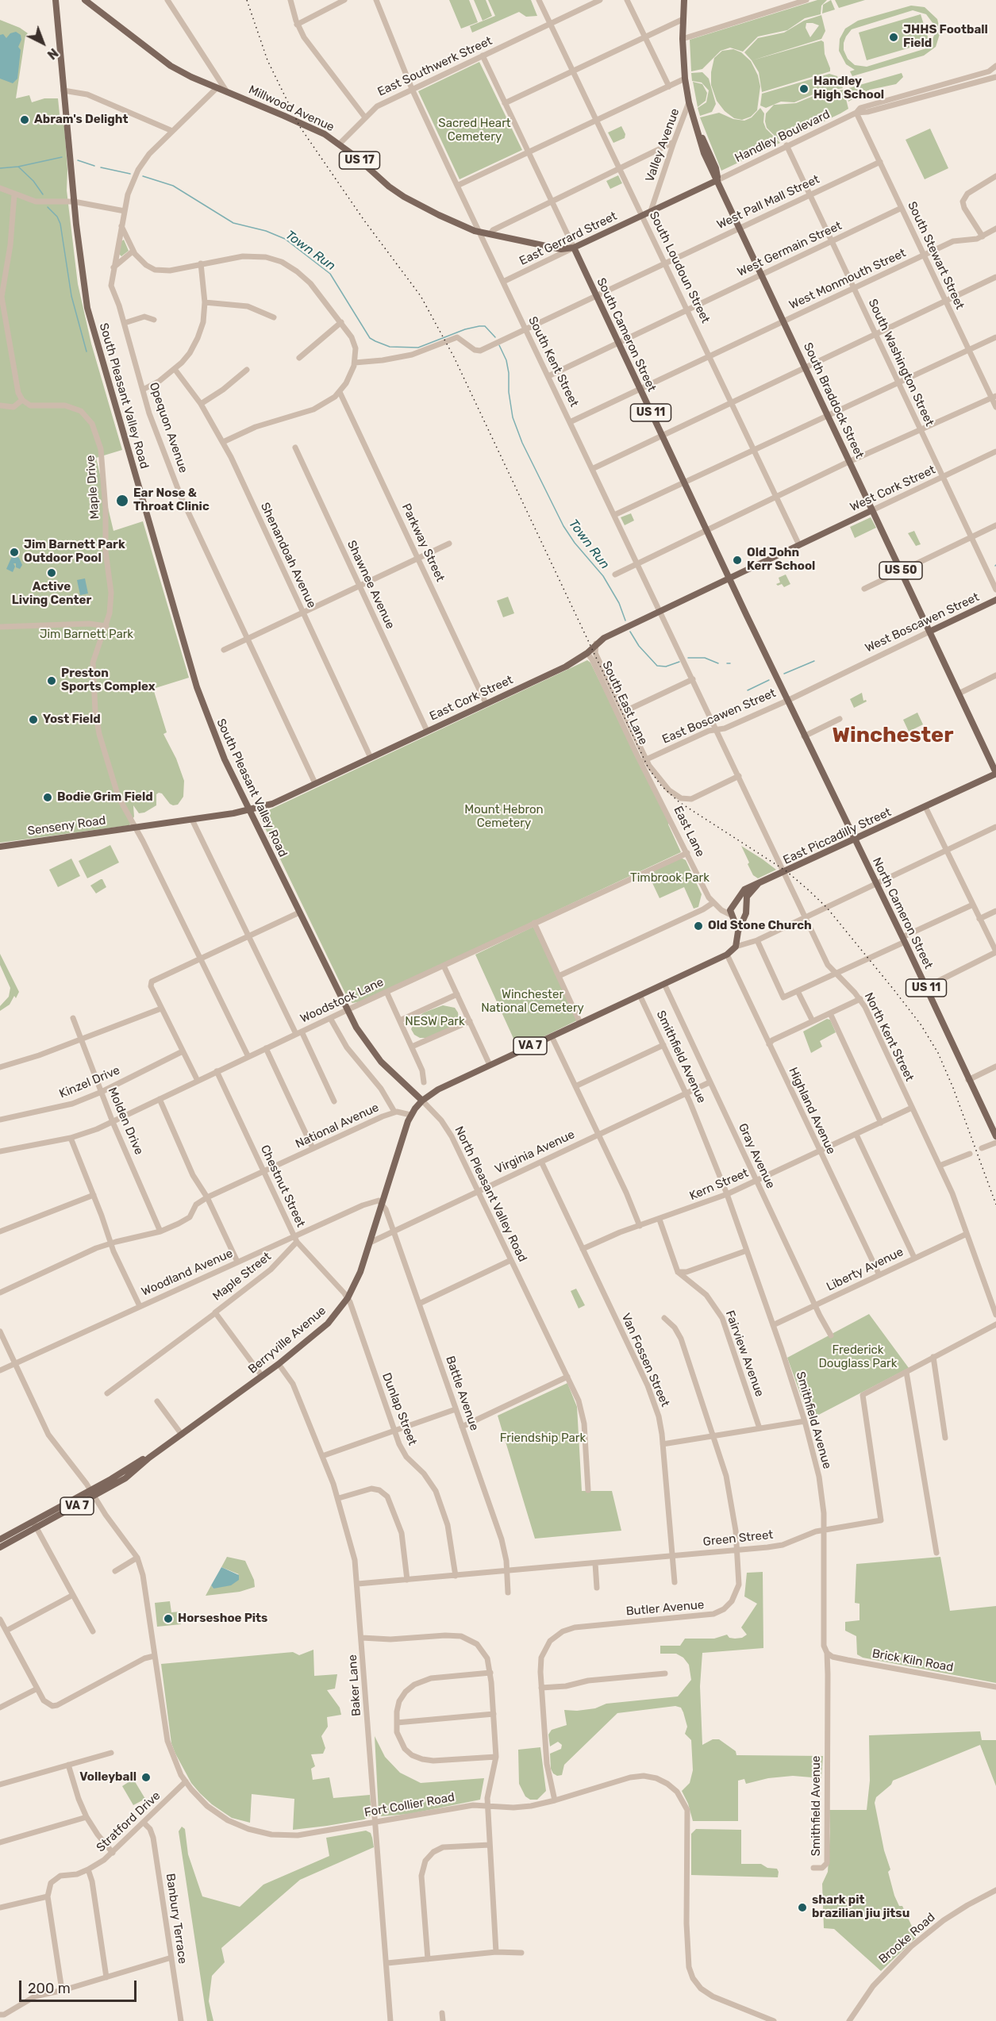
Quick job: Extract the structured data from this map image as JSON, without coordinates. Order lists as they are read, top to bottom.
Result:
{
  "streets": {
    "main road": [
      "Millwood Avenue",
      "Valley Avenue",
      "US 17",
      "East Gerrard Street",
      "South Cameron Street",
      "South Pleasant Valley Road",
      "South Braddock Street",
      "US 11",
      "West Cork Street",
      "US 50",
      "West Boscawen Street",
      "East Cork Street",
      "Senseny Road",
      "East Piccadilly Street",
      "North Cameron Street",
      "VA 7",
      "North Pleasant Valley Road",
      "Berryville Avenue"
    ],
    "street": [
      "East Southwerk Street",
      "Handley Boulevard",
      "West Pall Mall Street",
      "West Germain Street",
      "South Stewart Street",
      "South Loudoun Street",
      "West Monmouth Street",
      "South Kent Street",
      "South Washington Street",
      "Opequon Avenue",
      "Maple Drive",
      "Parkway Street",
      "Shenandoah Avenue",
      "Shawnee Avenue",
      "South East Lane",
      "East Boscawen Street",
      "East Lane",
      "Woodstock Lane",
      "North Kent Street",
      "Smithfield Avenue",
      "Kinzel Drive",
      "Highland Avenue",
      "Molden Drive",
      "National Avenue",
      "Virginia Avenue",
      "Gray Avenue",
      "Kern Street",
      "Chestnut Street",
      "Liberty Avenue",
      "Woodland Avenue",
      "Maple Street",
      "Fairview Avenue",
      "Van Fossen Street",
      "Battle Avenue",
      "Dunlap Street",
      "Green Street",
      "Butler Avenue",
      "Brick Kiln Road",
      "Baker Lane",
      "Fort Collier Road",
      "Stratford Drive",
      "Banbury Terrace",
      "Brooke Road"
    ]
  },
  "crossings": [
    ["East Southwerk Street", "Millwood Avenue"],
    ["East Southwerk Street", "South Loudoun Street"],
    ["East Southwerk Street", "South Cameron Street"],
    ["East Southwerk Street", "South Kent Street"],
    ["Millwood Avenue", "East Gerrard Street"],
    ["Millwood Avenue", "South Cameron Street"],
    ["Millwood Avenue", "South Kent Street"],
    ["Millwood Avenue", "Opequon Avenue"],
    ["Handley Boulevard", "East Gerrard Street"],
    ["Handley Boulevard", "South Stewart Street"],
    ["Handley Boulevard", "South Washington Street"],
    ["Handley Boulevard", "South Braddock Street"],
    ["Valley Avenue", "East Gerrard Street"],
    ["Valley Avenue", "South Braddock Street"],
    ["West Pall Mall Street", "South Stewart Street"],
    ["West Pall Mall Street", "South Loudoun Street"],
    ["West Pall Mall Street", "South Cameron Street"],
    ["West Pall Mall Street", "South Kent Street"],
    ["West Pall Mall Street", "South Washington Street"],
    ["West Pall Mall Street", "South Braddock Street"],
    ["East Gerrard Street", "South Loudoun Street"],
    ["East Gerrard Street", "South Cameron Street"],
    ["East Gerrard Street", "South Kent Street"],
    ["East Gerrard Street", "South Braddock Street"],
    ["West Germain Street", "South Stewart Street"],
    ["West Germain Street", "South Loudoun Street"],
    ["West Germain Street", "South Cameron Street"],
    ["West Germain Street", "South Kent Street"],
    ["West Germain Street", "South Washington Street"],
    ["West Germain Street", "South Braddock Street"],
    ["South Stewart Street", "West Monmouth Street"],
    ["South Loudoun Street", "West Monmouth Street"],
    ["South Loudoun Street", "West Cork Street"],
    ["South Loudoun Street", "East Cork Street"],
    ["West Monmouth Street", "South Cameron Street"],
    ["West Monmouth Street", "South Kent Street"],
    ["West Monmouth Street", "South Washington Street"],
    ["West Monmouth Street", "South Braddock Street"],
    ["South Cameron Street", "East Cork Street"],
    ["South Cameron Street", "East Boscawen Street"],
    ["South Cameron Street", "North Cameron Street"],
    ["South Kent Street", "East Cork Street"],
    ["South Kent Street", "East Boscawen Street"],
    ["South Kent Street", "North Kent Street"],
    ["South Washington Street", "West Cork Street"],
    ["South Pleasant Valley Road", "East Cork Street"],
    ["South Pleasant Valley Road", "North Pleasant Valley Road"],
    ["South Braddock Street", "West Cork Street"],
    ["South Braddock Street", "West Boscawen Street"],
    ["South Braddock Street", "East Piccadilly Street"],
    ["Opequon Avenue", "East Cork Street"],
    ["Maple Drive", "East Cork Street"],
    ["Maple Drive", "Senseny Road"],
    ["Maple Drive", "Woodstock Lane"],
    ["West Cork Street", "East Cork Street"],
    ["Parkway Street", "East Cork Street"],
    ["Shenandoah Avenue", "East Cork Street"],
    ["Shawnee Avenue", "East Cork Street"],
    ["West Boscawen Street", "East Boscawen Street"],
    ["East Cork Street", "South East Lane"],
    ["East Cork Street", "Senseny Road"],
    ["South East Lane", "East Boscawen Street"],
    ["South East Lane", "East Lane"],
    ["East Boscawen Street", "East Lane"],
    ["East Boscawen Street", "North Cameron Street"],
    ["East Boscawen Street", "North Kent Street"],
    ["East Lane", "East Piccadilly Street"],
    ["East Lane", "Woodstock Lane"],
    ["East Piccadilly Street", "North Cameron Street"],
    ["East Piccadilly Street", "North Kent Street"],
    ["Woodstock Lane", "Molden Drive"],
    ["Woodstock Lane", "Chestnut Street"],
    ["Woodstock Lane", "North Pleasant Valley Road"],
    ["Woodstock Lane", "Maple Street"],
    ["North Kent Street", "Kern Street"],
    ["North Kent Street", "Liberty Avenue"],
    ["VA 7", "Smithfield Avenue"],
    ["VA 7", "Highland Avenue"],
    ["VA 7", "National Avenue"],
    ["VA 7", "Gray Avenue"],
    ["VA 7", "North Pleasant Valley Road"],
    ["VA 7", "Berryville Avenue"],
    ["Smithfield Avenue", "Virginia Avenue"],
    ["Smithfield Avenue", "Kern Street"],
    ["Smithfield Avenue", "Liberty Avenue"],
    ["Smithfield Avenue", "Green Street"],
    ["Smithfield Avenue", "Brick Kiln Road"],
    ["Kinzel Drive", "Molden Drive"],
    ["Highland Avenue", "Kern Street"],
    ["Highland Avenue", "Liberty Avenue"],
    ["Molden Drive", "National Avenue"],
    ["National Avenue", "Chestnut Street"],
    ["National Avenue", "Maple Street"],
    ["National Avenue", "Berryville Avenue"],
    ["Virginia Avenue", "Gray Avenue"],
    ["Virginia Avenue", "North Pleasant Valley Road"],
    ["Virginia Avenue", "Berryville Avenue"],
    ["Virginia Avenue", "Van Fossen Street"],
    ["Virginia Avenue", "Battle Avenue"],
    ["Gray Avenue", "Kern Street"],
    ["Gray Avenue", "Liberty Avenue"],
    ["Kern Street", "Van Fossen Street"],
    ["Chestnut Street", "Woodland Avenue"],
    ["Chestnut Street", "Maple Street"],
    ["Chestnut Street", "Berryville Avenue"],
    ["Chestnut Street", "Dunlap Street"],
    ["Woodland Avenue", "Maple Street"],
    ["Woodland Avenue", "Berryville Avenue"],
    ["Woodland Avenue", "Battle Avenue"],
    ["Woodland Avenue", "Fort Collier Road"],
    ["Maple Street", "Berryville Avenue"],
    ["Berryville Avenue", "Battle Avenue"],
    ["Berryville Avenue", "Dunlap Street"],
    ["Berryville Avenue", "Baker Lane"],
    ["Berryville Avenue", "Fort Collier Road"],
    ["Van Fossen Street", "Green Street"],
    ["Battle Avenue", "Green Street"],
    ["Dunlap Street", "Green Street"],
    ["Green Street", "Butler Avenue"],
    ["Green Street", "Baker Lane"],
    ["Butler Avenue", "Fort Collier Road"],
    ["Baker Lane", "Fort Collier Road"],
    ["Fort Collier Road", "Stratford Drive"],
    ["Stratford Drive", "Banbury Terrace"]
  ],
  "districts": ["Winchester"],
  "water": ["Town Run"],
  "parks": [
    "Sacred Heart Cemetery",
    "Jim Barnett Park",
    "Mount Hebron Cemetery",
    "Timbrook Park",
    "Winchester National Cemetery",
    "NESW Park",
    "Frederick Douglass Park",
    "Friendship Park"
  ],
  "places": [
    "JHHS Football Field",
    "Handley High School",
    "Abram's Delight",
    "Ear Nose & Throat Clinic",
    "Jim Barnett Park Outdoor Pool",
    "Old John Kerr School",
    "Active Living Center",
    "Preston Sports Complex",
    "Yost Field",
    "Bodie Grim Field",
    "Old Stone Church",
    "Horseshoe Pits",
    "Volleyball",
    "shark pit brazilian jiu jitsu"
  ],
  "scale_bar": "200 m",
  "north": "bottom right"
}
